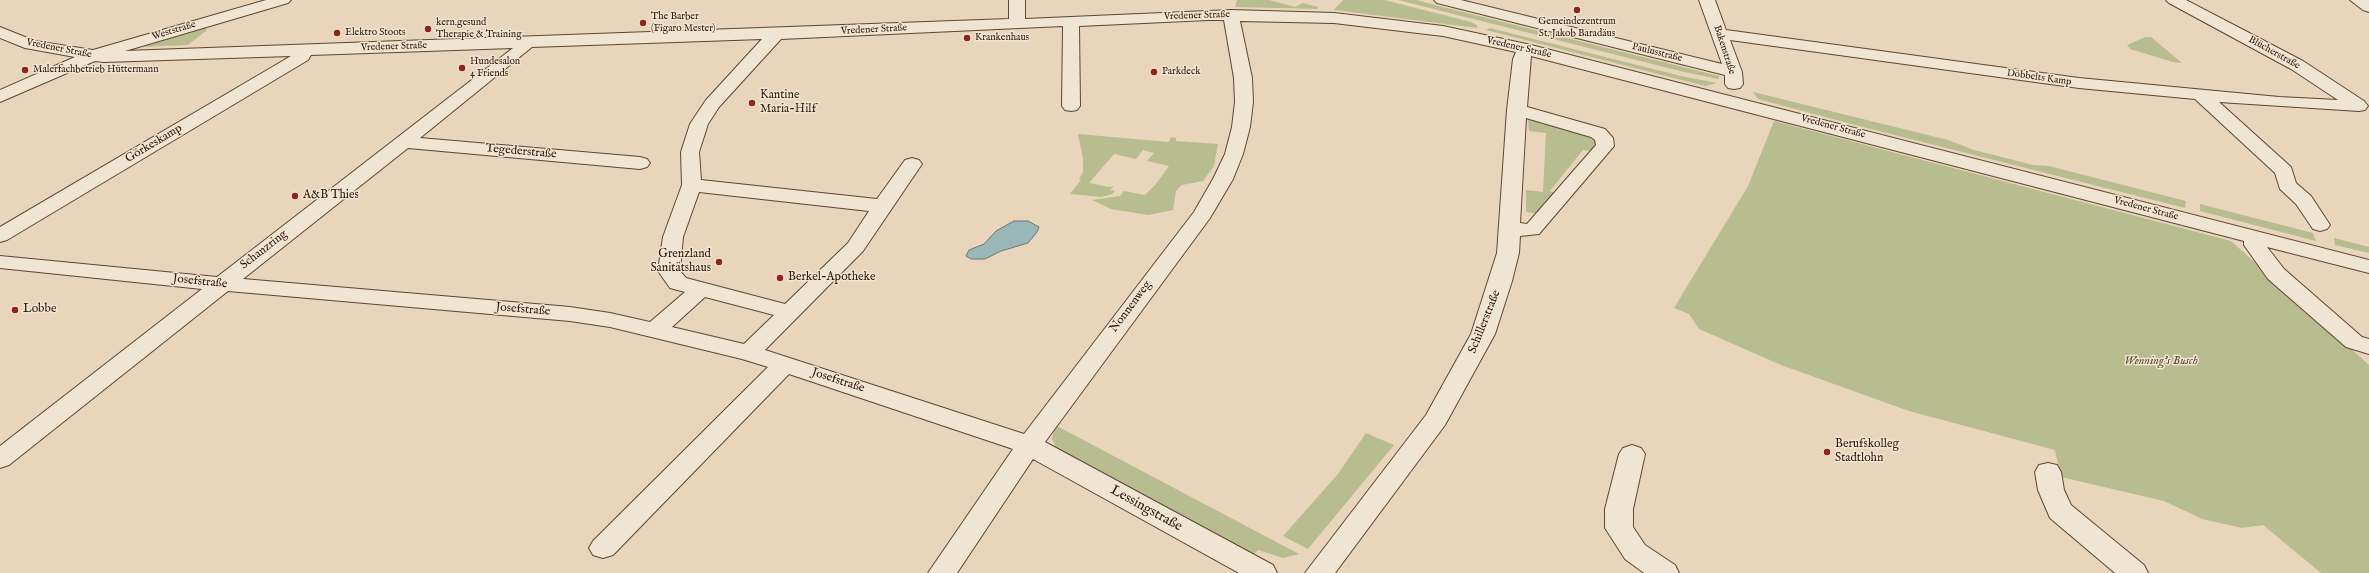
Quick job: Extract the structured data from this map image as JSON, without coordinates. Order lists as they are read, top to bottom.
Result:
{
  "streets": {
    "street": [
      "Vredener Straße",
      "Weststraße",
      "Bakenstraße",
      "Paulusstraße",
      "Blücherstraße",
      "Döbbelts Kamp",
      "Görkeskamp",
      "Tegederstraße",
      "Schanzring",
      "Josefstraße",
      "Nonnenweg",
      "Schillerstraße",
      "Lessingstraße"
    ]
  },
  "crossings": [
    ["Vredener Straße", "Weststraße"],
    ["Vredener Straße", "Bakenstraße"],
    ["Vredener Straße", "Görkeskamp"],
    ["Vredener Straße", "Schanzring"],
    ["Vredener Straße", "Nonnenweg"],
    ["Vredener Straße", "Schillerstraße"],
    ["Bakenstraße", "Paulusstraße"],
    ["Bakenstraße", "Döbbelts Kamp"],
    ["Blücherstraße", "Döbbelts Kamp"],
    ["Tegederstraße", "Schanzring"],
    ["Schanzring", "Josefstraße"],
    ["Josefstraße", "Nonnenweg"],
    ["Josefstraße", "Lessingstraße"],
    ["Nonnenweg", "Lessingstraße"]
  ],
  "parks": ["Wenning's Busch"],
  "places": [
    "Gemeindezentrum St. Jakob Baradäus",
    "The Barber (Figaro Mester)",
    "kern.gesund Therapie & Training",
    "Elektro Stoots",
    "Krankenhaus",
    "Hundesalon 4 Friends",
    "Malerfachbetrieb Hüttermann",
    "Parkdeck",
    "Kantine Maria-Hilf",
    "A&B Thies",
    "Grenzland Sanitätshaus",
    "Berkel-Apotheke",
    "Lobbe",
    "Berufskolleg Stadtlohn"
  ]
}
